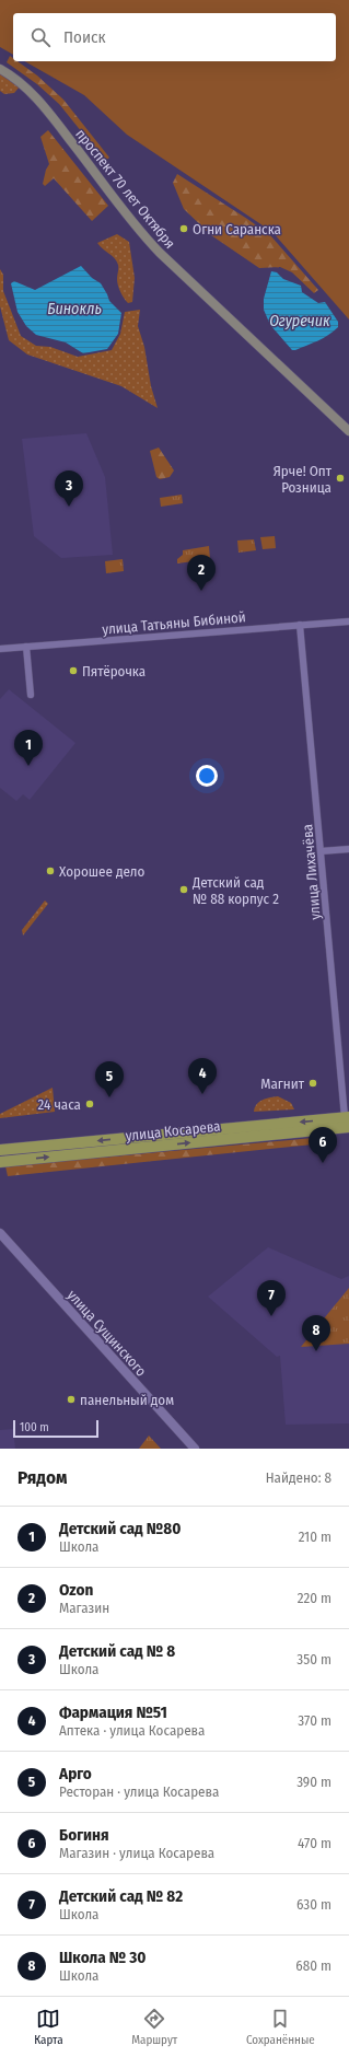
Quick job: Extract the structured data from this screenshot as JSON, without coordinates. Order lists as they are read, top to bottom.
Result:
{
  "streets": {
    "main road": ["проспект 70 лет Октября", "улица Косарева"],
    "street": ["улица Татьяны Бибиной", "улица Лихачёва", "улица Сущинского"]
  },
  "crossings": [
    ["улица Татьяны Бибиной", "улица Лихачёва"],
    ["улица Лихачёва", "улица Косарева"]
  ],
  "water": ["Бинокль", "Огуречик"],
  "places": [
    "Огни Саранска",
    "Ярче! Опт Розница",
    "Пятёрочка",
    "Хорошее дело",
    "Детский сад № 88 корпус 2",
    "Магнит",
    "24 часа",
    "панельный дом"
  ],
  "scale_bar": "100 m",
  "page": {
    "search": "Поиск",
    "pins": [
      "3",
      "2",
      "1",
      "4",
      "5",
      "6",
      "7",
      "8"
    ],
    "scale": "100 m",
    "heading": ["Рядом", "Найдено: 8"],
    "list": [
      {
        "mark": "1",
        "name": "Детский сад №80",
        "note": "Школа",
        "value": "210 m"
      },
      {
        "mark": "2",
        "name": "Ozon",
        "note": "Магазин",
        "value": "220 m"
      },
      {
        "mark": "3",
        "name": "Детский сад № 8",
        "note": "Школа",
        "value": "350 m"
      },
      {
        "mark": "4",
        "name": "Фармация №51",
        "note": "Аптека · улица Косарева",
        "value": "370 m"
      },
      {
        "mark": "5",
        "name": "Арго",
        "note": "Ресторан · улица Косарева",
        "value": "390 m"
      },
      {
        "mark": "6",
        "name": "Богиня",
        "note": "Магазин · улица Косарева",
        "value": "470 m"
      },
      {
        "mark": "7",
        "name": "Детский сад № 82",
        "note": "Школа",
        "value": "630 m"
      },
      {
        "mark": "8",
        "name": "Школа № 30",
        "note": "Школа",
        "value": "680 m"
      }
    ],
    "nav": ["Карта", "Маршрут", "Сохранённые"]
  }
}
